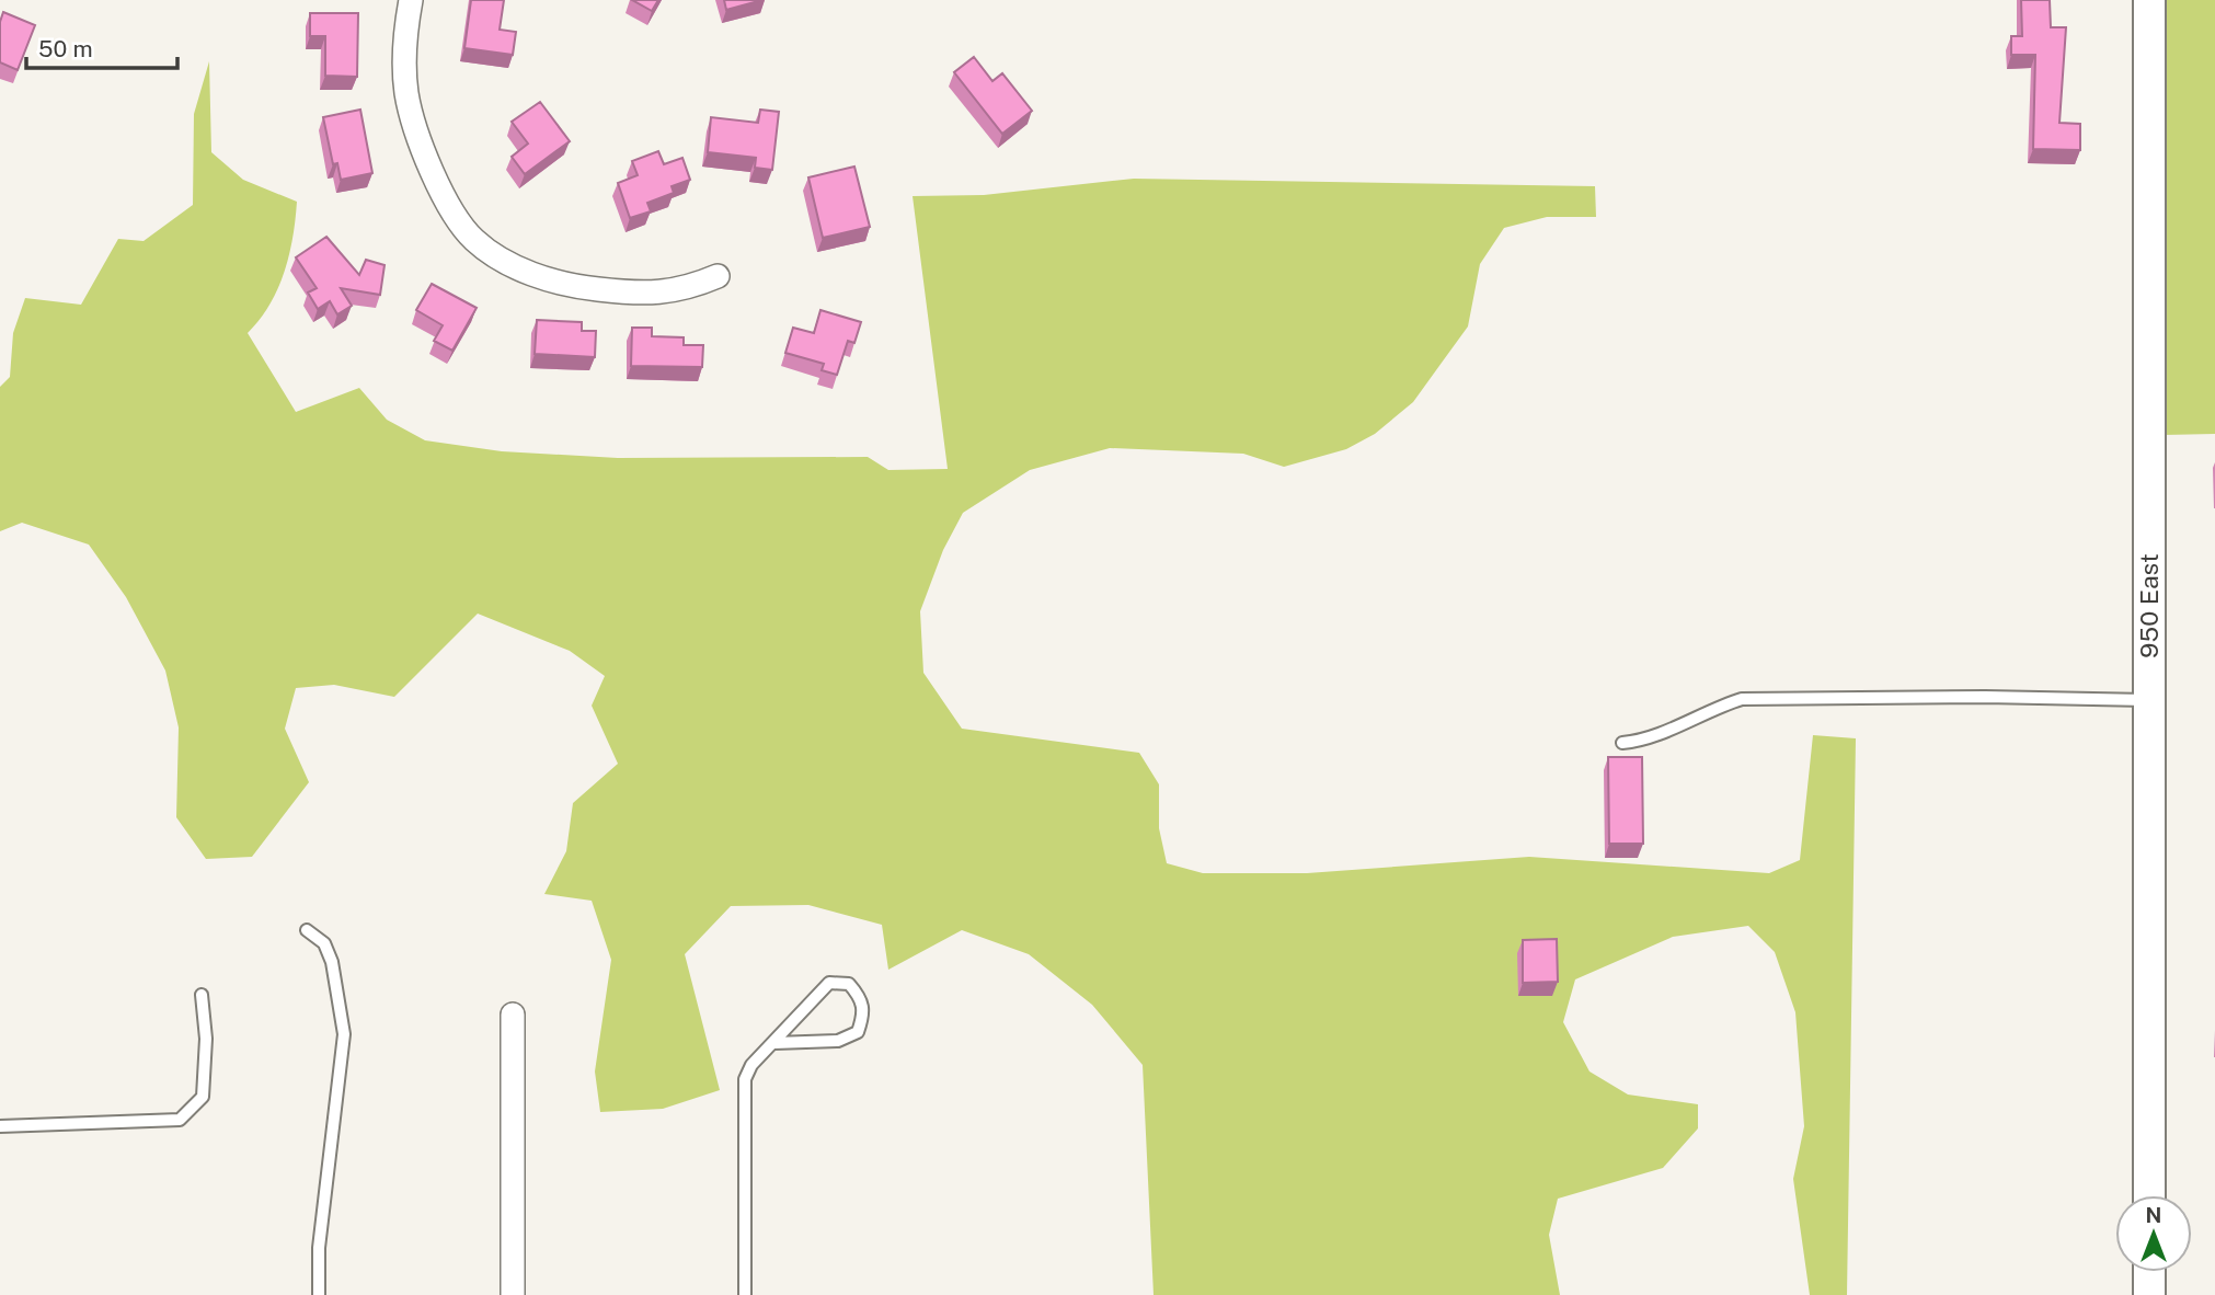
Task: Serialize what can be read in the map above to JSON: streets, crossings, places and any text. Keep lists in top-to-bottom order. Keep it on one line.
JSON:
{"streets":{"street":["950 East"]},"scale_bar":"50 m","north":"top"}
